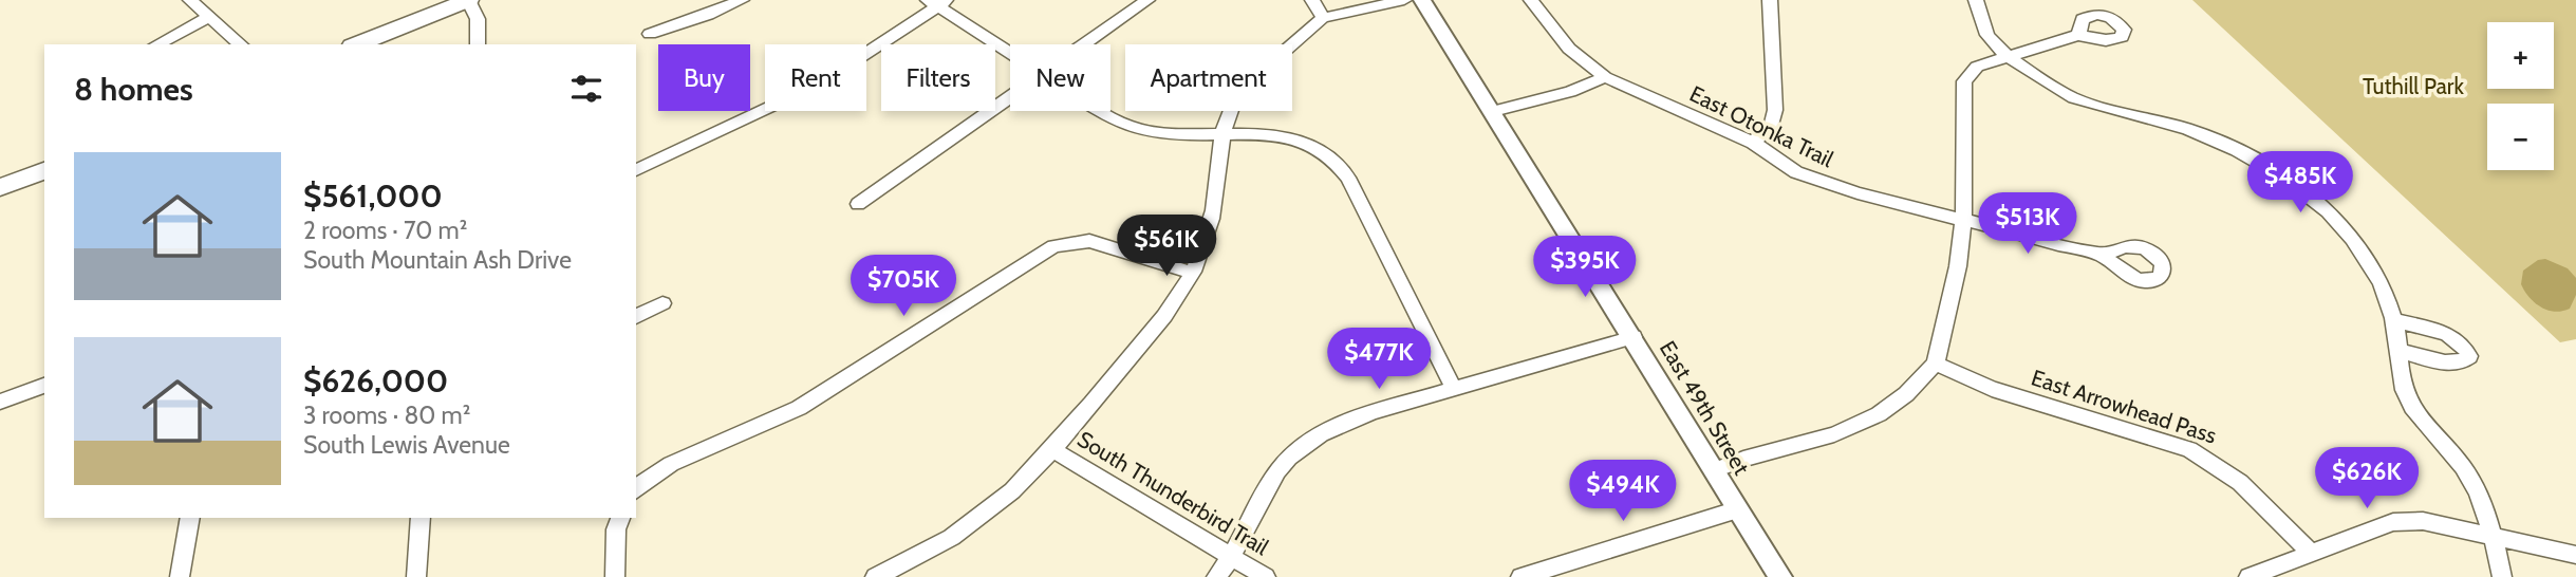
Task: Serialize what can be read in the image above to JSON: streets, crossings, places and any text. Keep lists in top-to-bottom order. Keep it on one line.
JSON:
{"streets":{"street":["East Otonka Trail","East Arrowhead Pass","East 49th Street","South Thunderbird Trail"]},"parks":["Tuthill Park"],"page":{"map_buttons":["+","−"],"chip":["Buy","Rent","Filters","New","Apartment"],"heading":"8 homes","list":[{"name":"$561,000","note":"2 rooms · 70 m² · South Mountain Ash Drive"},{"name":"$626,000","note":"3 rooms · 80 m² · South Lewis Avenue"}],"price":["$485K","$513K","$561K","$395K","$705K","$477K","$626K","$494K"]}}
